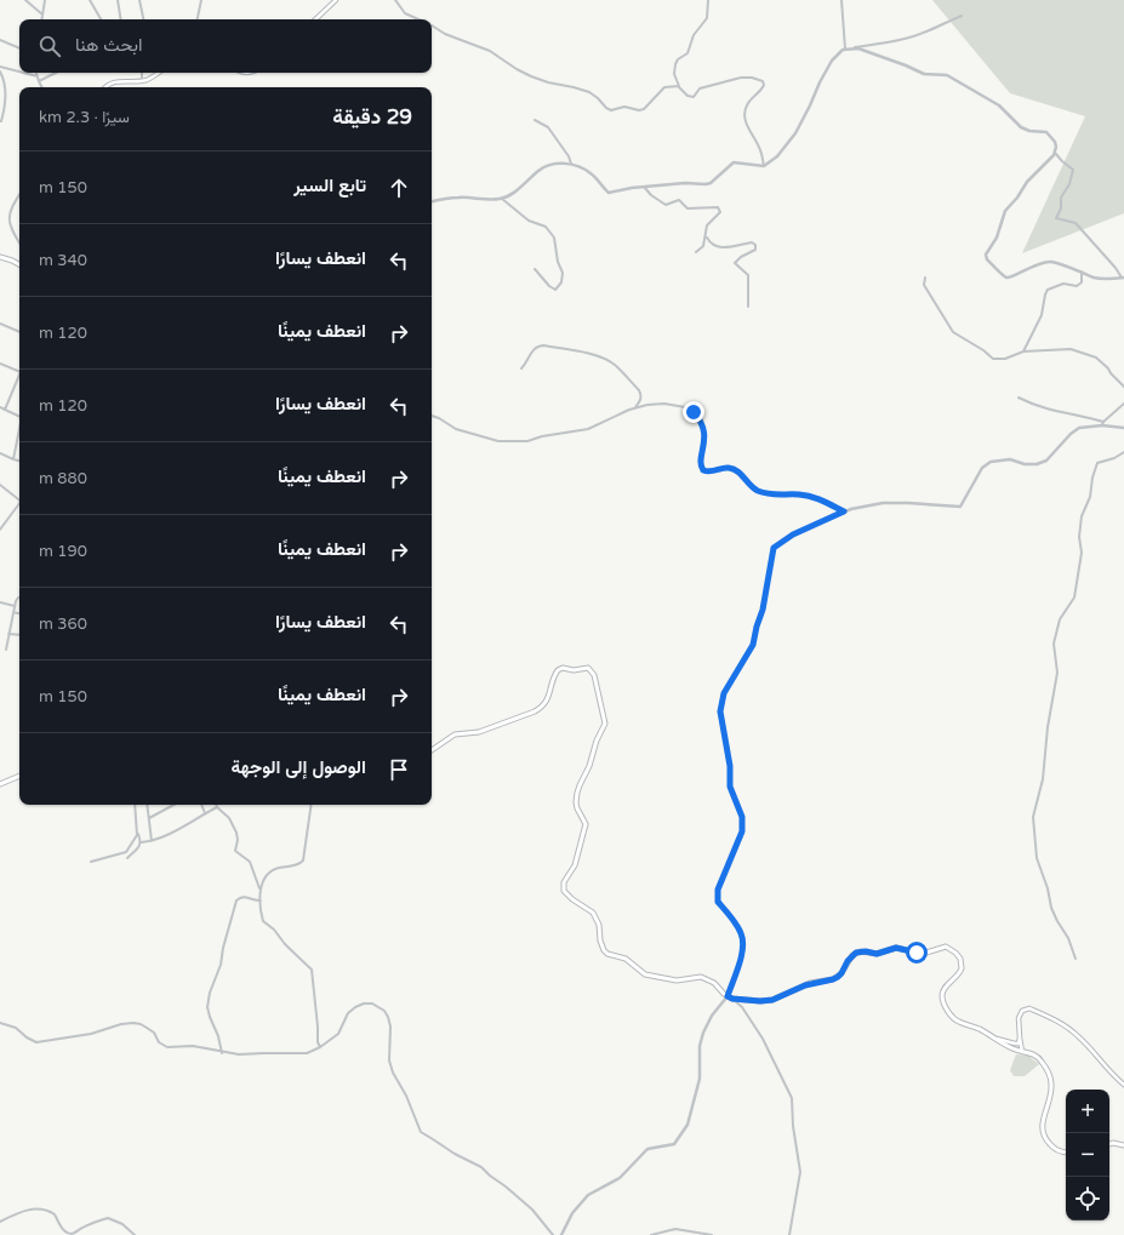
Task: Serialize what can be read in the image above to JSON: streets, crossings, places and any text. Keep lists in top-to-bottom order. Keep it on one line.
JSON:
{"page":{"search":"ابحث هنا","heading":["29 دقيقة","سيرًا · 2.3 km"],"list":[["تابع السير","150 m"],["انعطف يسارًا","340 m"],["انعطف يمينًا","120 m"],["انعطف يسارًا","120 m"],["انعطف يمينًا","880 m"],["انعطف يمينًا","190 m"],["انعطف يسارًا","360 m"],["انعطف يمينًا","150 m"],"الوصول إلى الوجهة"],"map_buttons":["+","−"]}}
